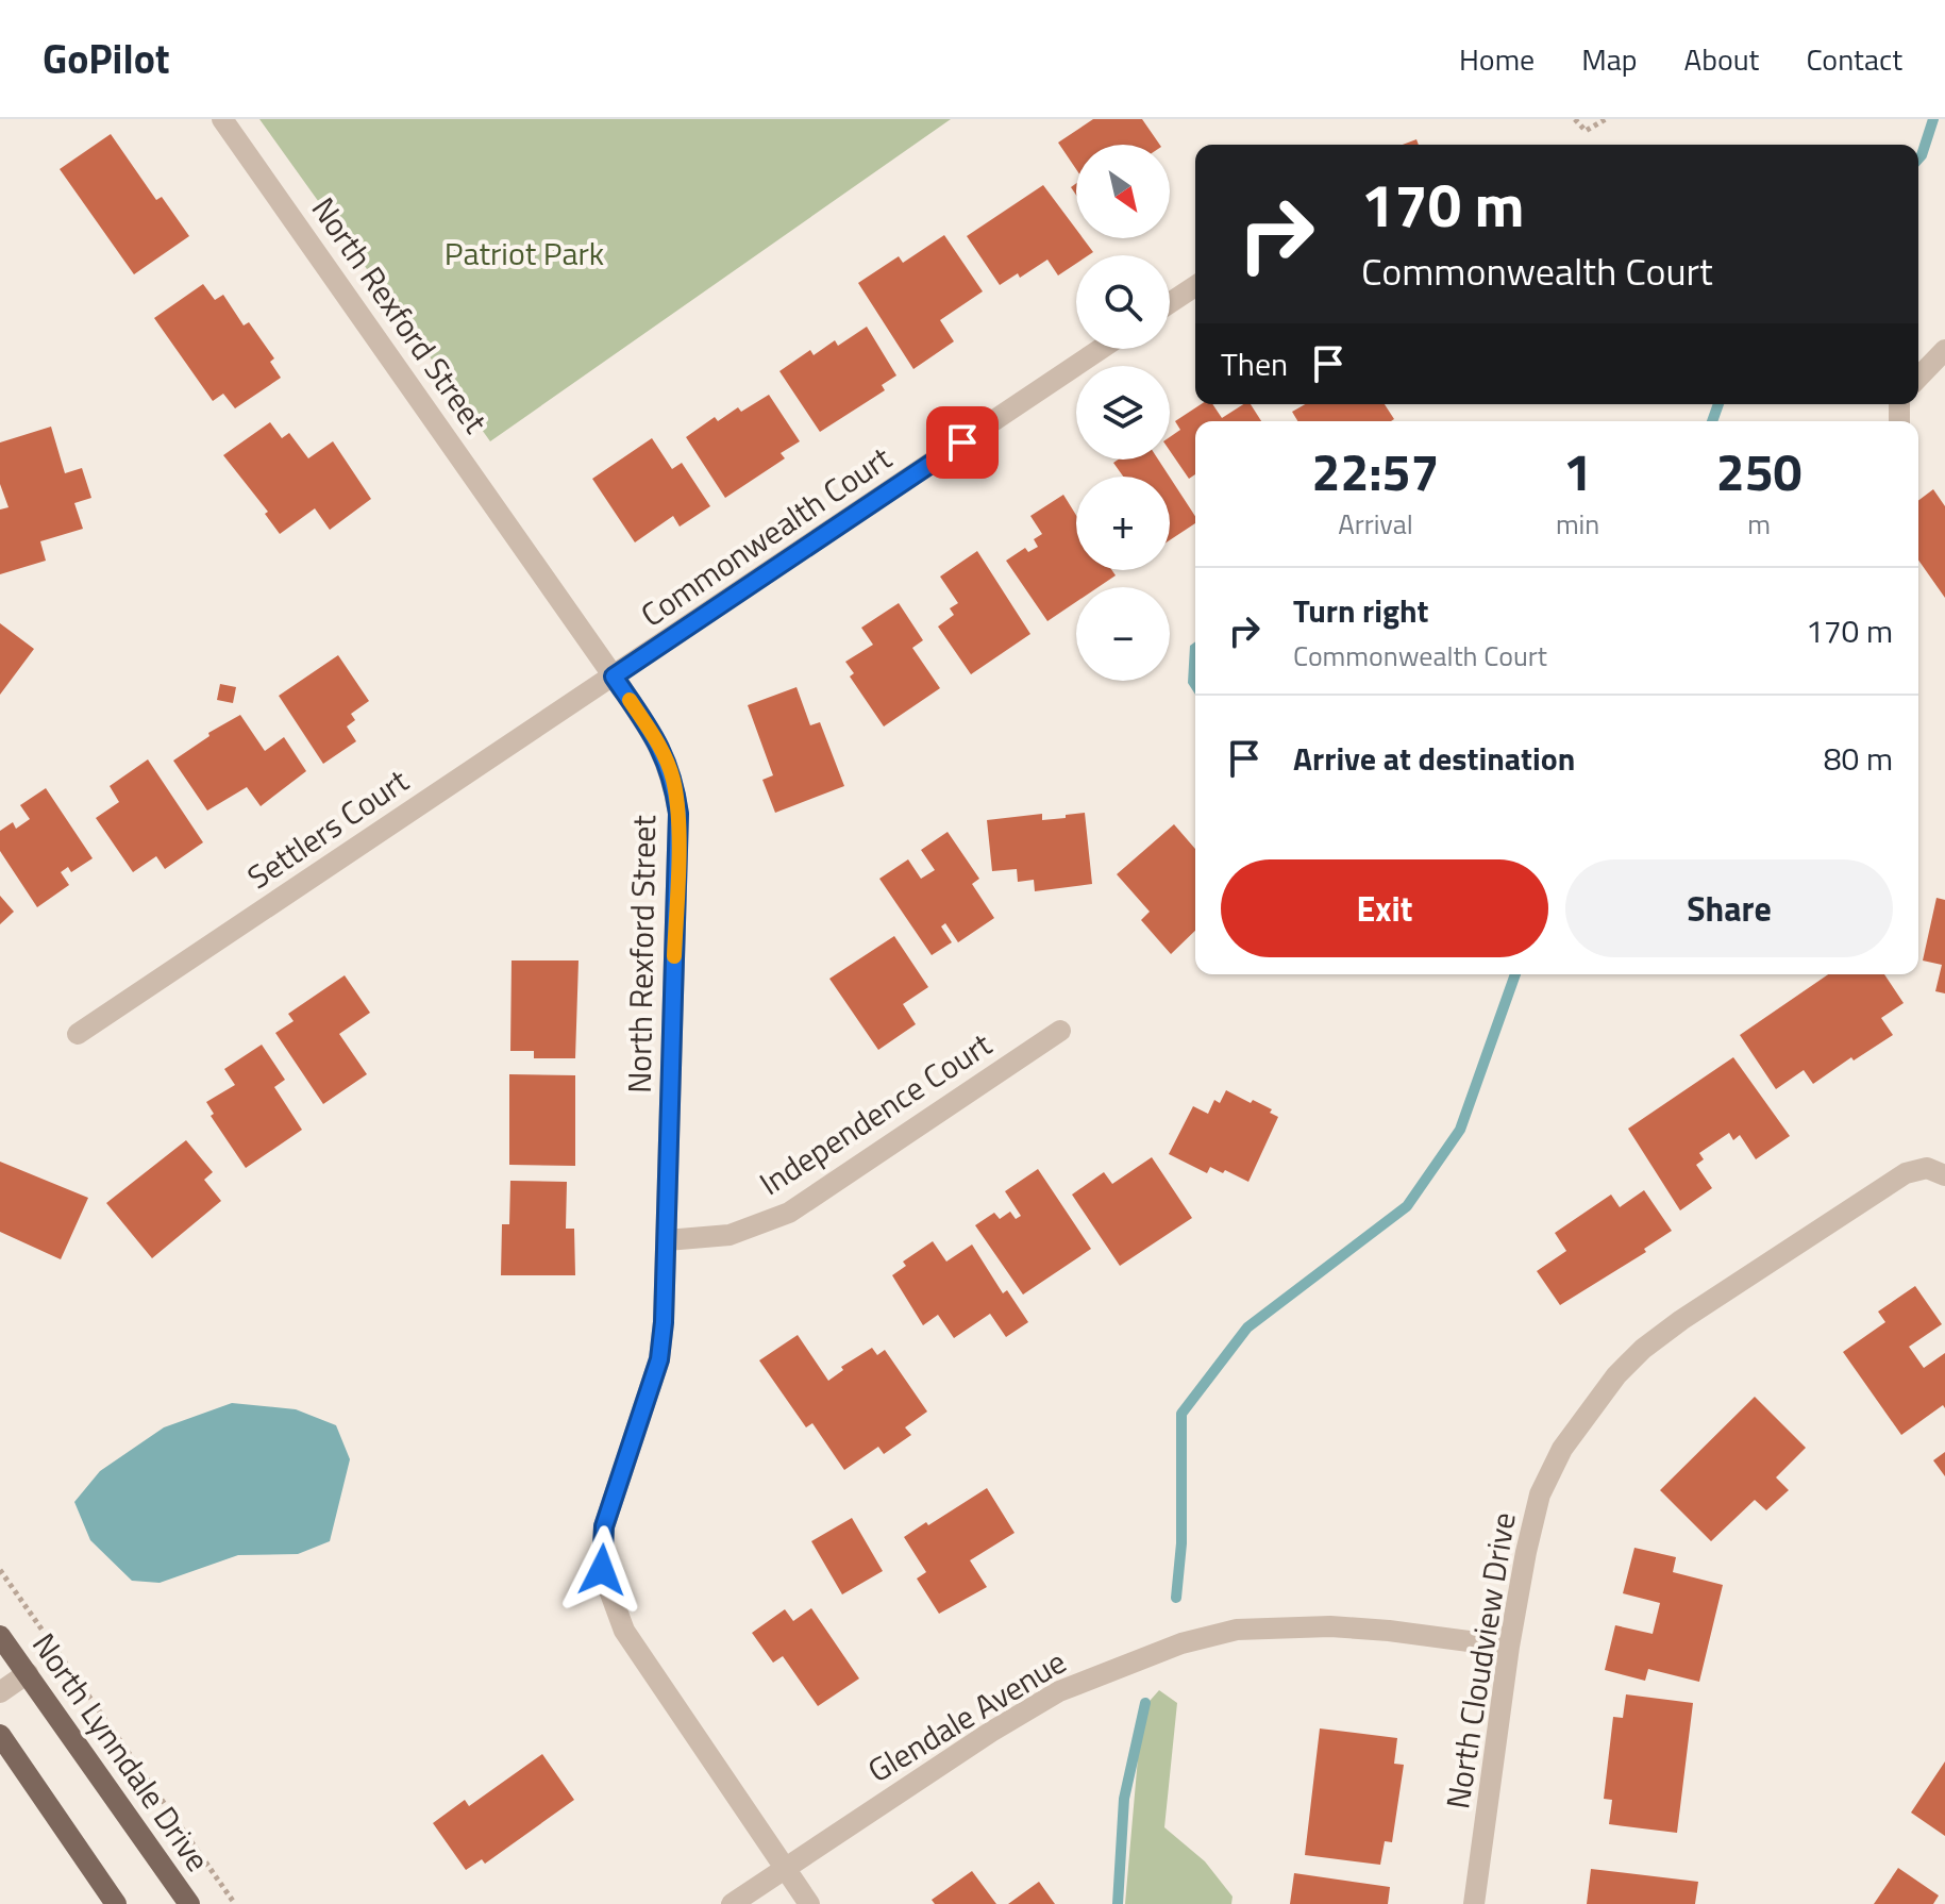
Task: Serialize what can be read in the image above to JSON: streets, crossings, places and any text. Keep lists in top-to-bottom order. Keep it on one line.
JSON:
{"streets":{"main road":["North Lynndale Drive"],"street":["North Rexford Street","Commonwealth Court","Settlers Court","Independence Court","North Cloudview Drive","Glendale Avenue"]},"crossings":[["North Rexford Street","Commonwealth Court"],["North Rexford Street","Settlers Court"],["North Rexford Street","Independence Court"],["North Rexford Street","Glendale Avenue"],["Commonwealth Court","Settlers Court"],["North Cloudview Drive","Glendale Avenue"]],"parks":["Patriot Park"],"north":"bottom right","page":{"header":"GoPilot","nav":["Home","Map","About","Contact"],"map_buttons":["+","−"],"turn":["170 m","Commonwealth Court"],"then":"Then","eta":["22:57","Arrival","1","min","250","m"],"list":[{"name":"Turn right","note":"Commonwealth Court","value":"170 m"},{"name":"Arrive at destination","value":"80 m"}],"buttons":["Exit","Share"]}}
